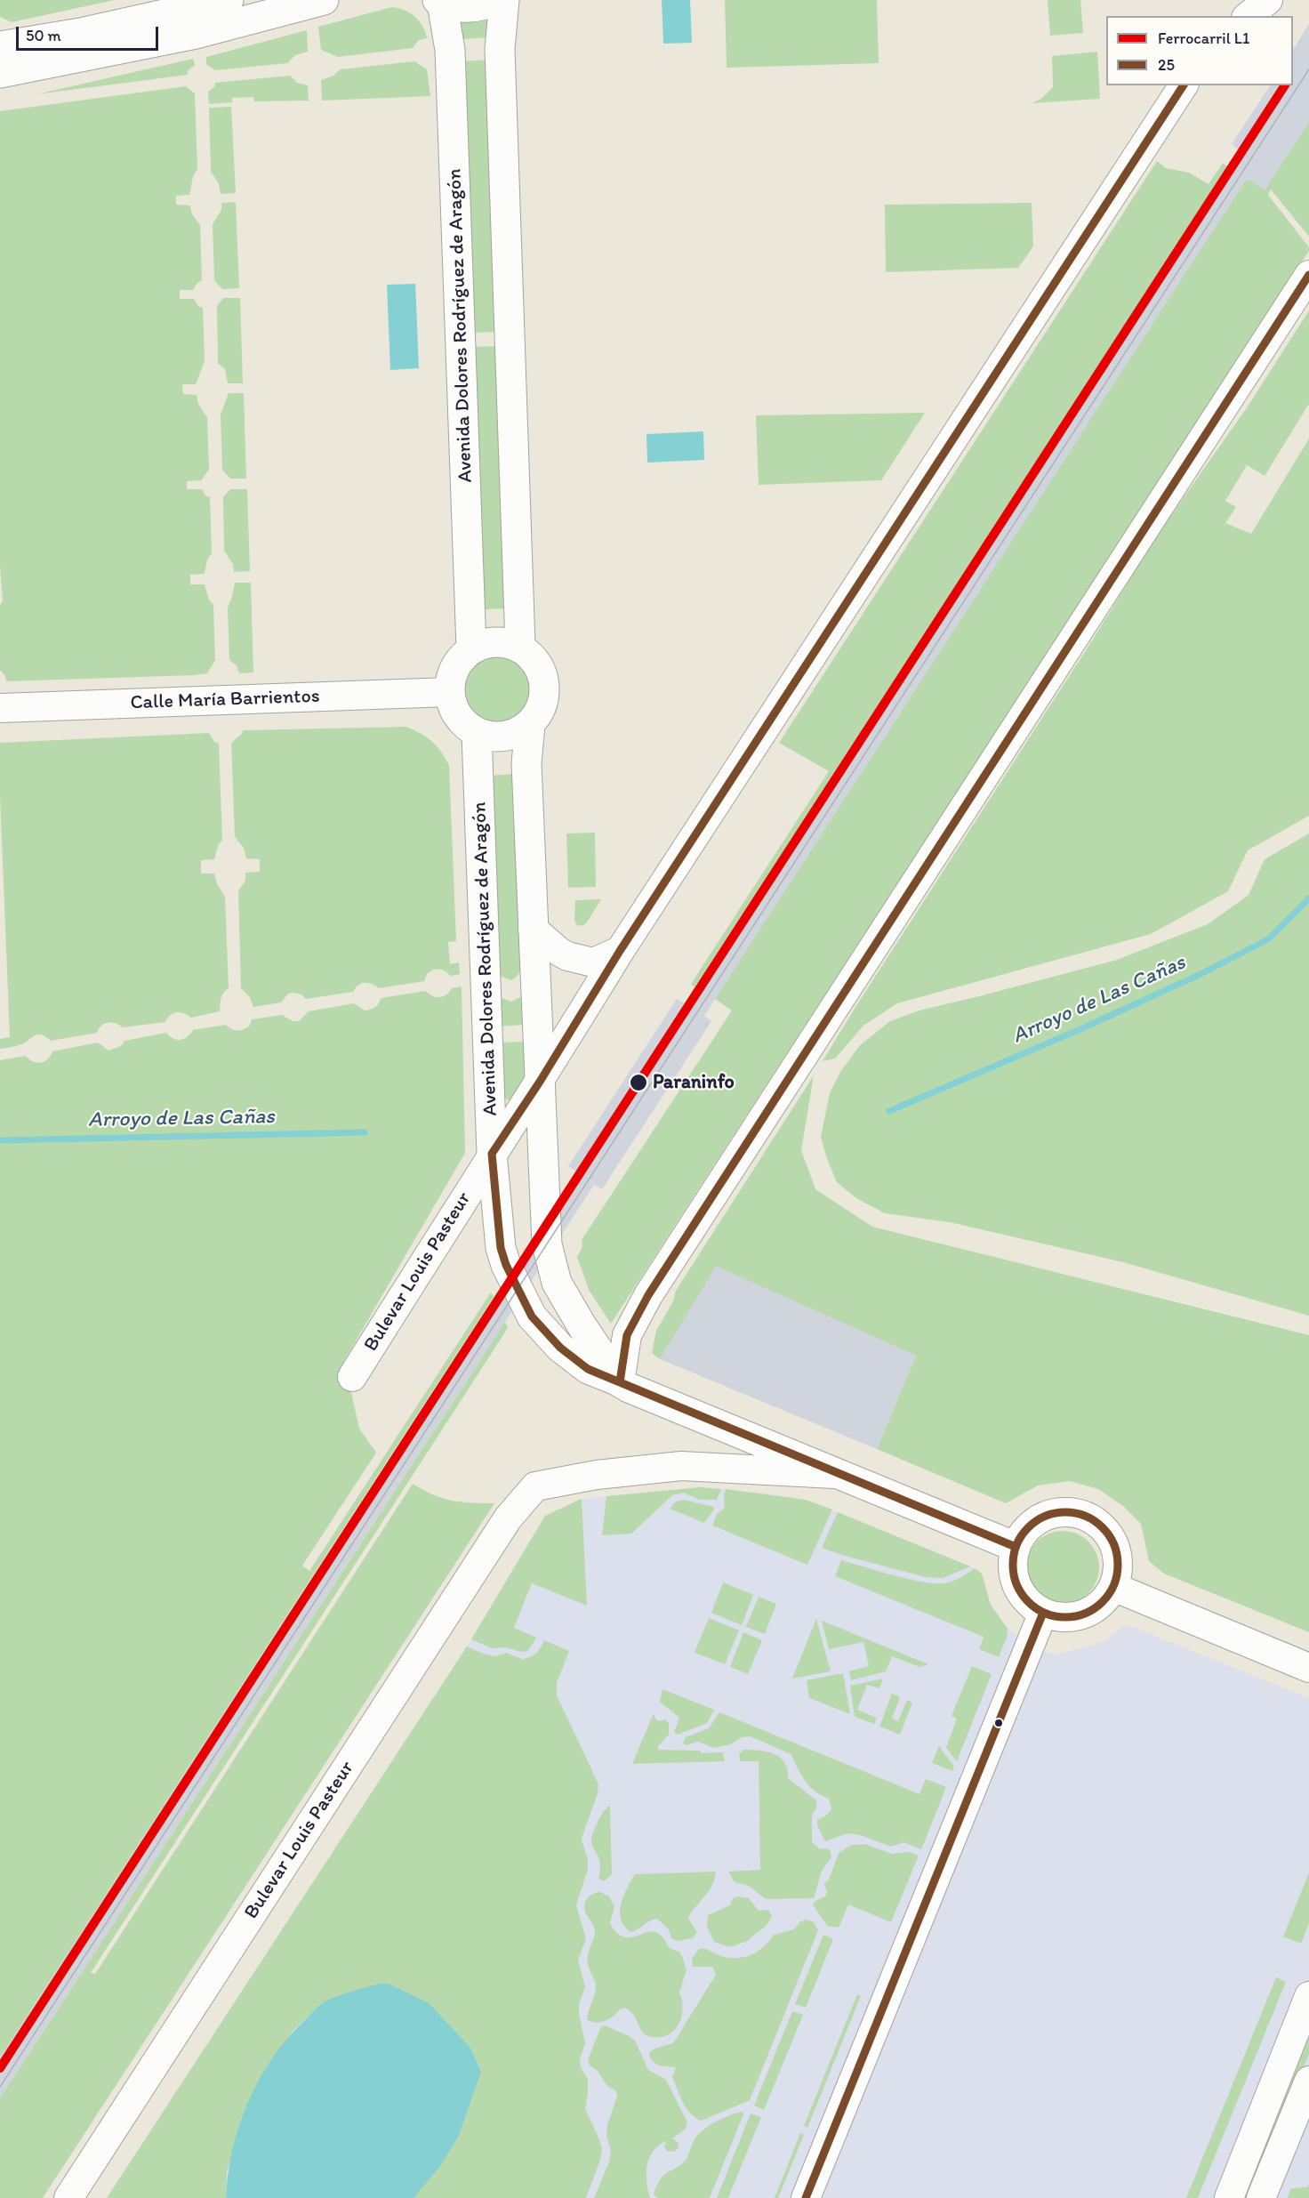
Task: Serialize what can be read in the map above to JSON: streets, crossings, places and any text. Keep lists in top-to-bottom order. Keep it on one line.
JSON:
{"streets":{"main road":["Avenida Dolores Rodríguez de Aragón"],"street":["Calle María Barrientos","Bulevar Louis Pasteur"]},"crossings":[["Avenida Dolores Rodríguez de Aragón","Calle María Barrientos"],["Avenida Dolores Rodríguez de Aragón","Bulevar Louis Pasteur"]],"water":["Arroyo de Las Cañas"],"places":["Paraninfo"],"lines":["rail line L1","transit line 25"],"legend":["Ferrocarril L1","25"],"scale_bar":"50 m"}
